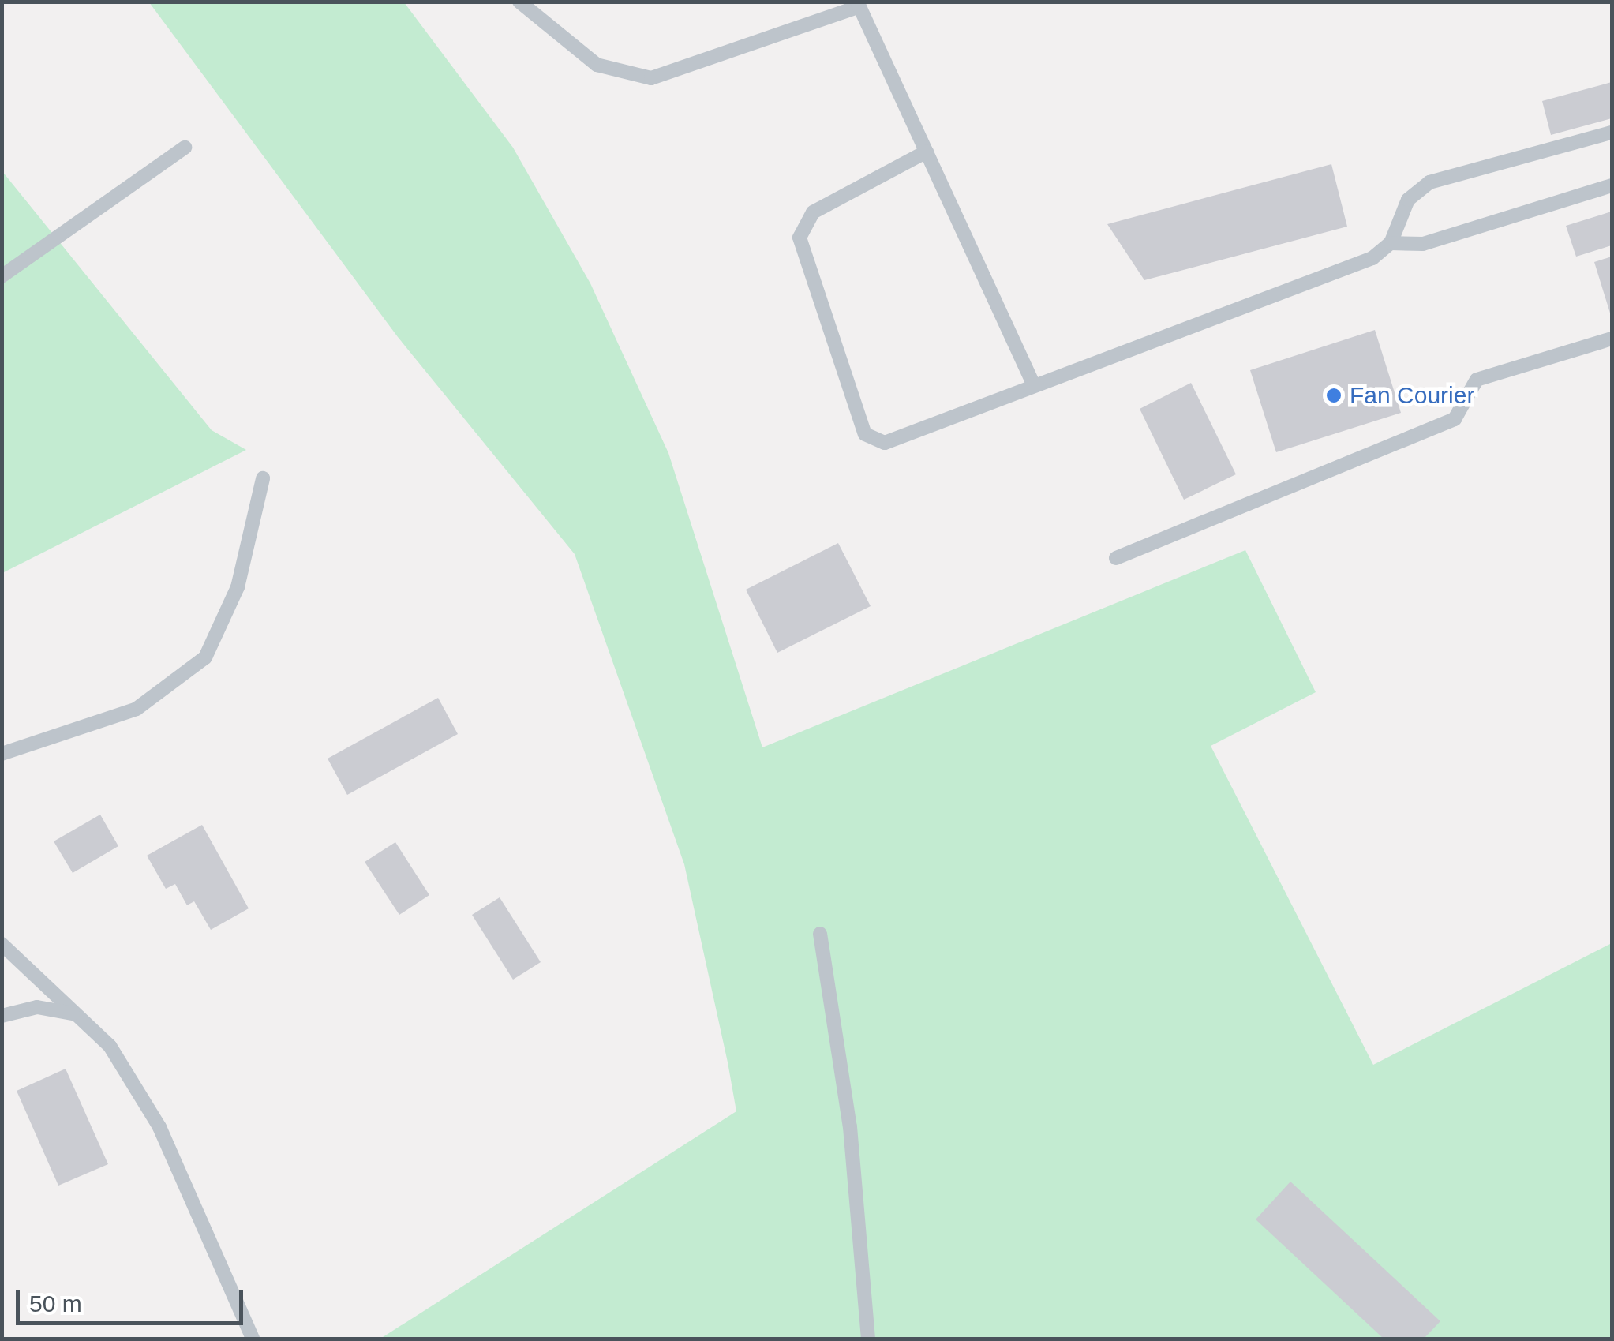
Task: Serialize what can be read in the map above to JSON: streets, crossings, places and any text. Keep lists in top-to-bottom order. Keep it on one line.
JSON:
{"places":["Fan Courier"],"scale_bar":"50 m"}
